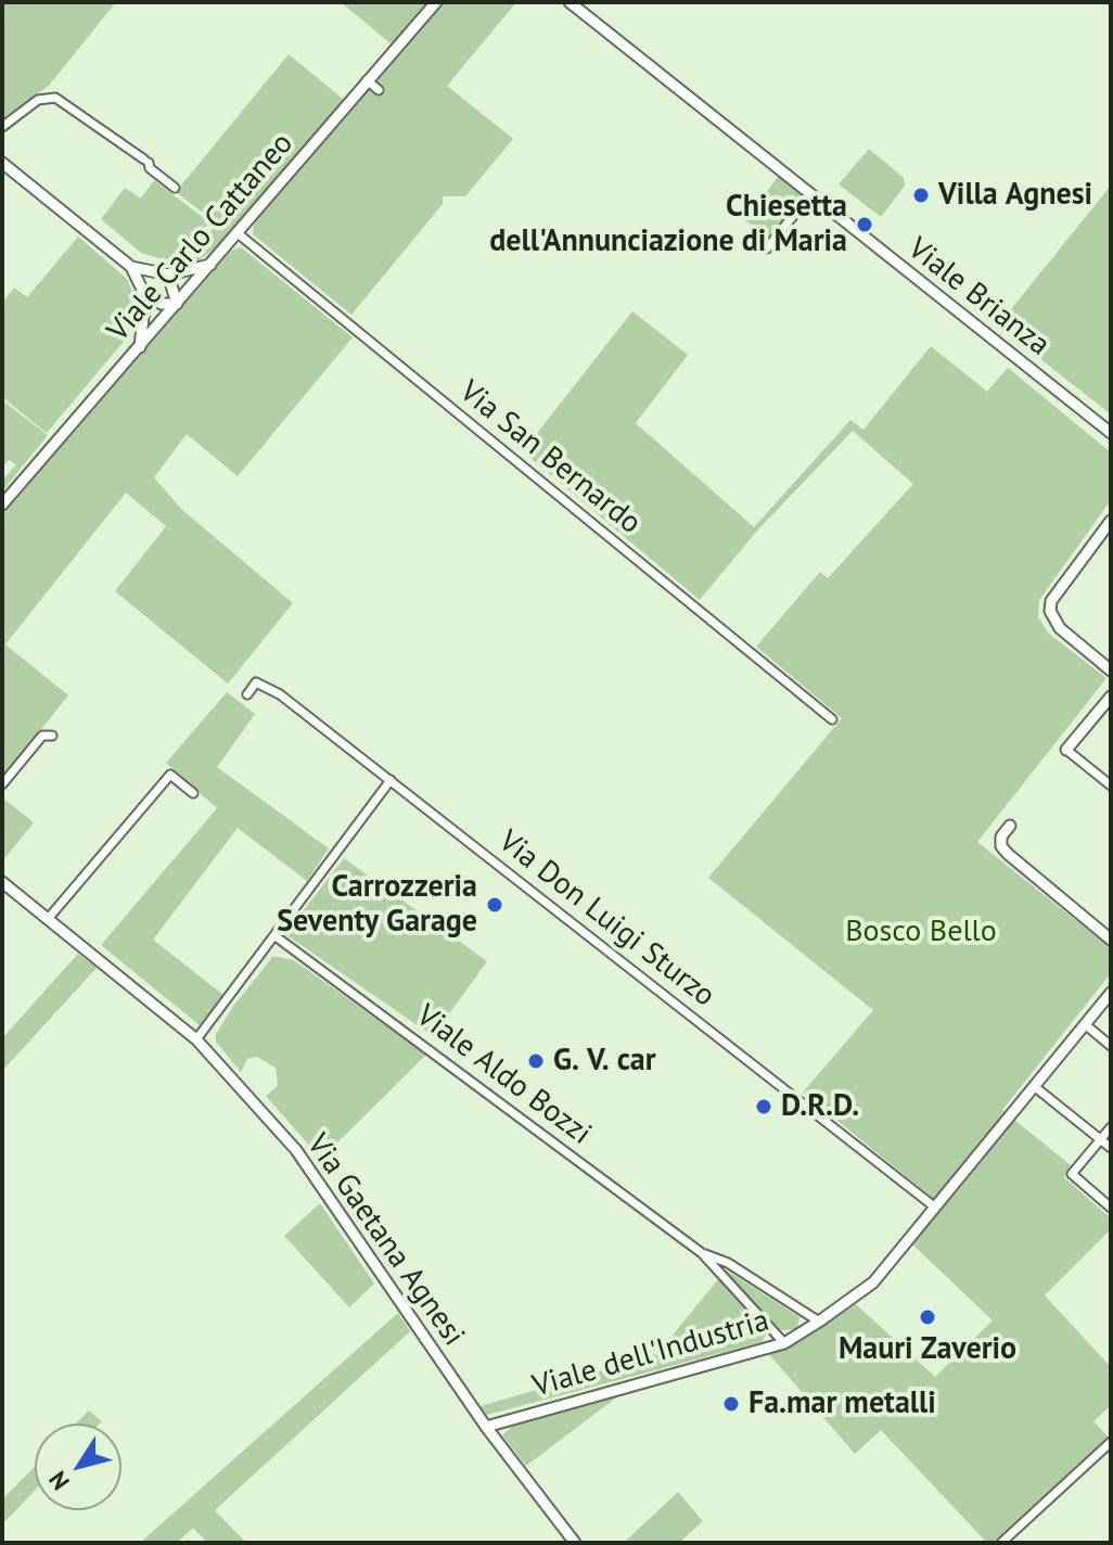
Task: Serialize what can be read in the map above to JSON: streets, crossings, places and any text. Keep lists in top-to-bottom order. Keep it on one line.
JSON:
{"streets":{"street":["Viale Carlo Cattaneo","Viale Brianza","Via San Bernardo","Via Don Luigi Sturzo","Viale Aldo Bozzi","Via Gaetana Agnesi","Viale dell'Industria"]},"crossings":[["Viale Carlo Cattaneo","Via San Bernardo"],["Via Don Luigi Sturzo","Viale dell'Industria"],["Viale Aldo Bozzi","Viale dell'Industria"],["Via Gaetana Agnesi","Viale dell'Industria"]],"parks":["Bosco Bello"],"places":["Villa Agnesi","Chiesetta dell'Annunciazione di Maria","Carrozzeria Seventy Garage","G. V. car","D.R.D.","Mauri Zaverio","Fa.mar metalli"],"north":"bottom left"}
